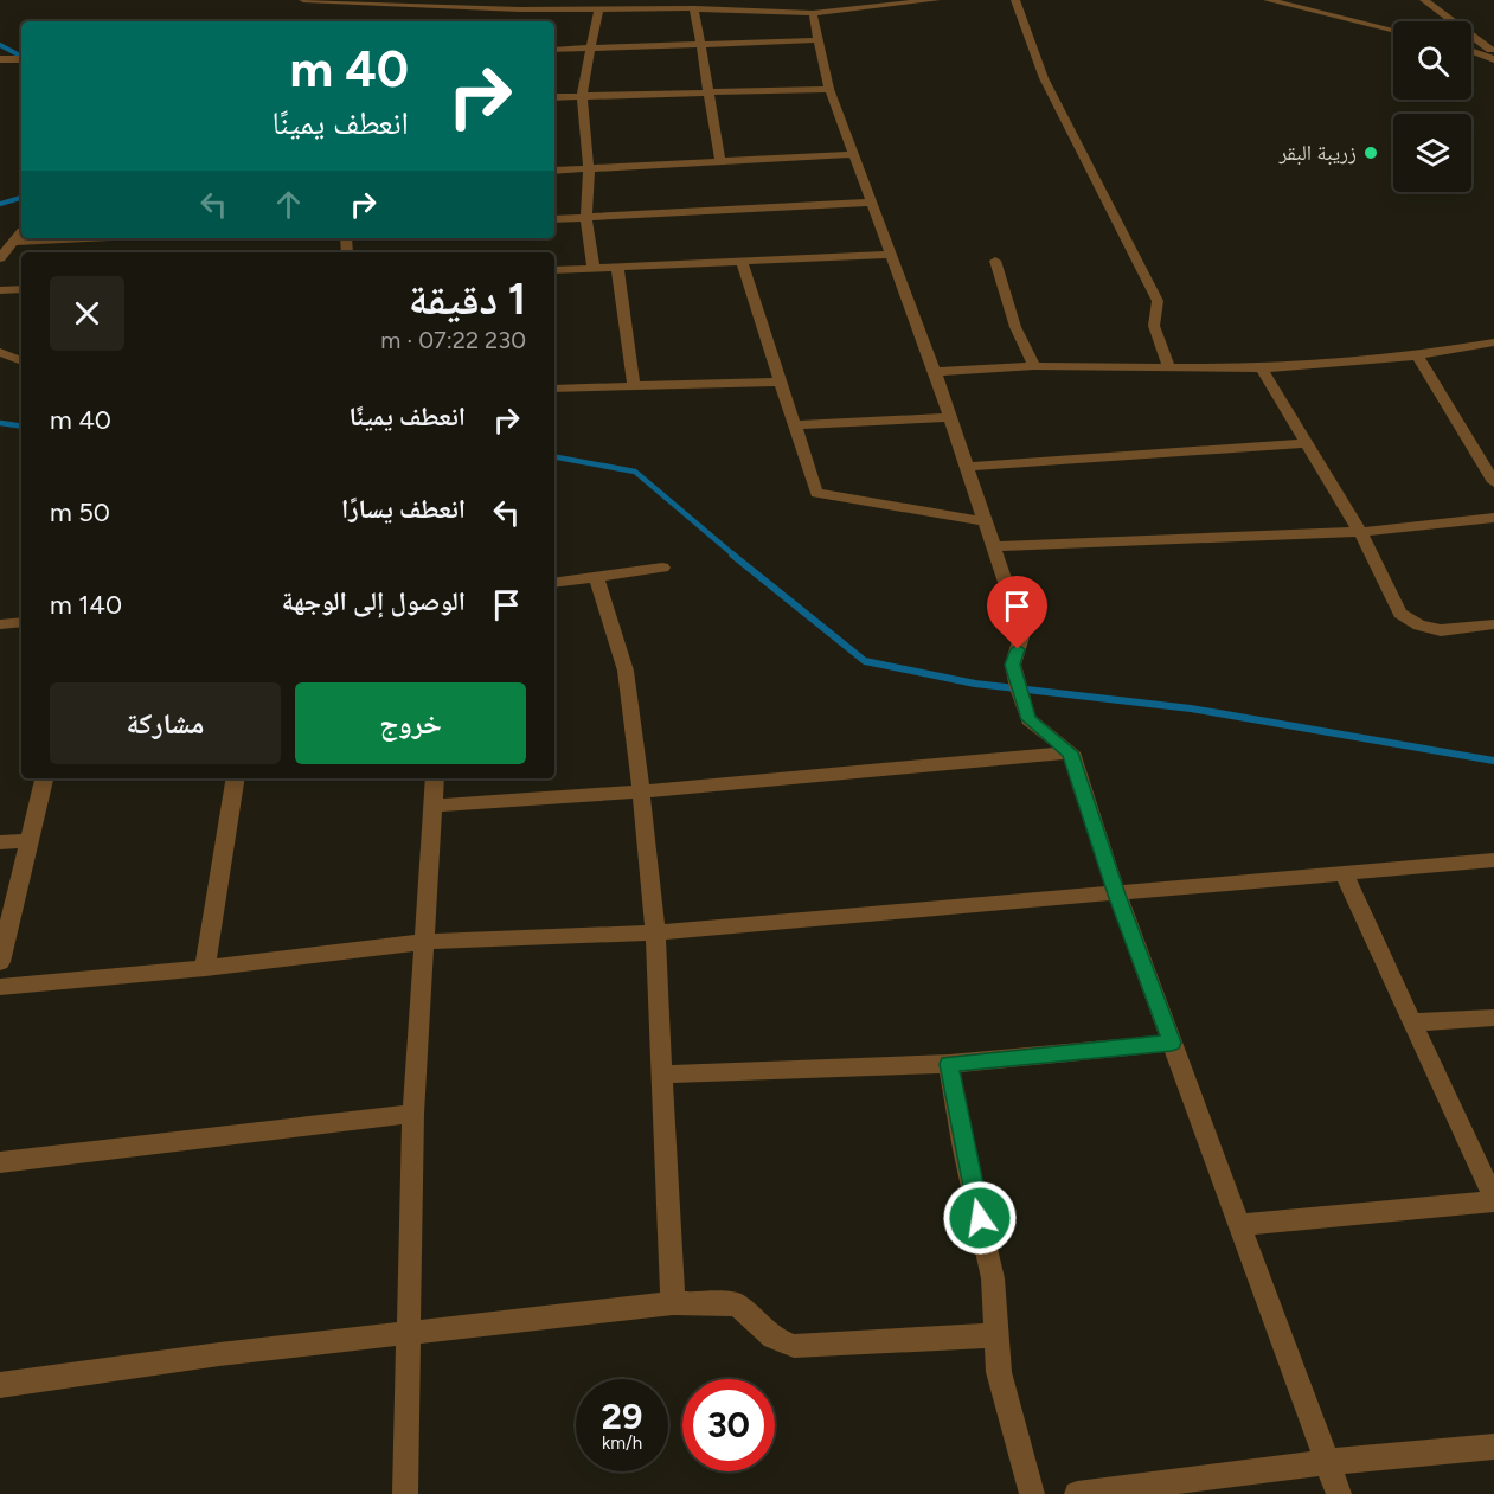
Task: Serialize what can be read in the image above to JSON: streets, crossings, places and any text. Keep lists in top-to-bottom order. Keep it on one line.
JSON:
{"places":["زريبة البقر"],"page":{"turn":["40 m","انعطف يمينًا"],"heading":["1 دقيقة","230 m · 07:22"],"list":[{"name":"انعطف يمينًا","value":"40 m"},{"name":"انعطف يسارًا","value":"50 m"},{"name":"الوصول إلى الوجهة","value":"140 m"}],"buttons":["خروج","مشاركة"],"speed":"29 km/h","limit":"30"}}
